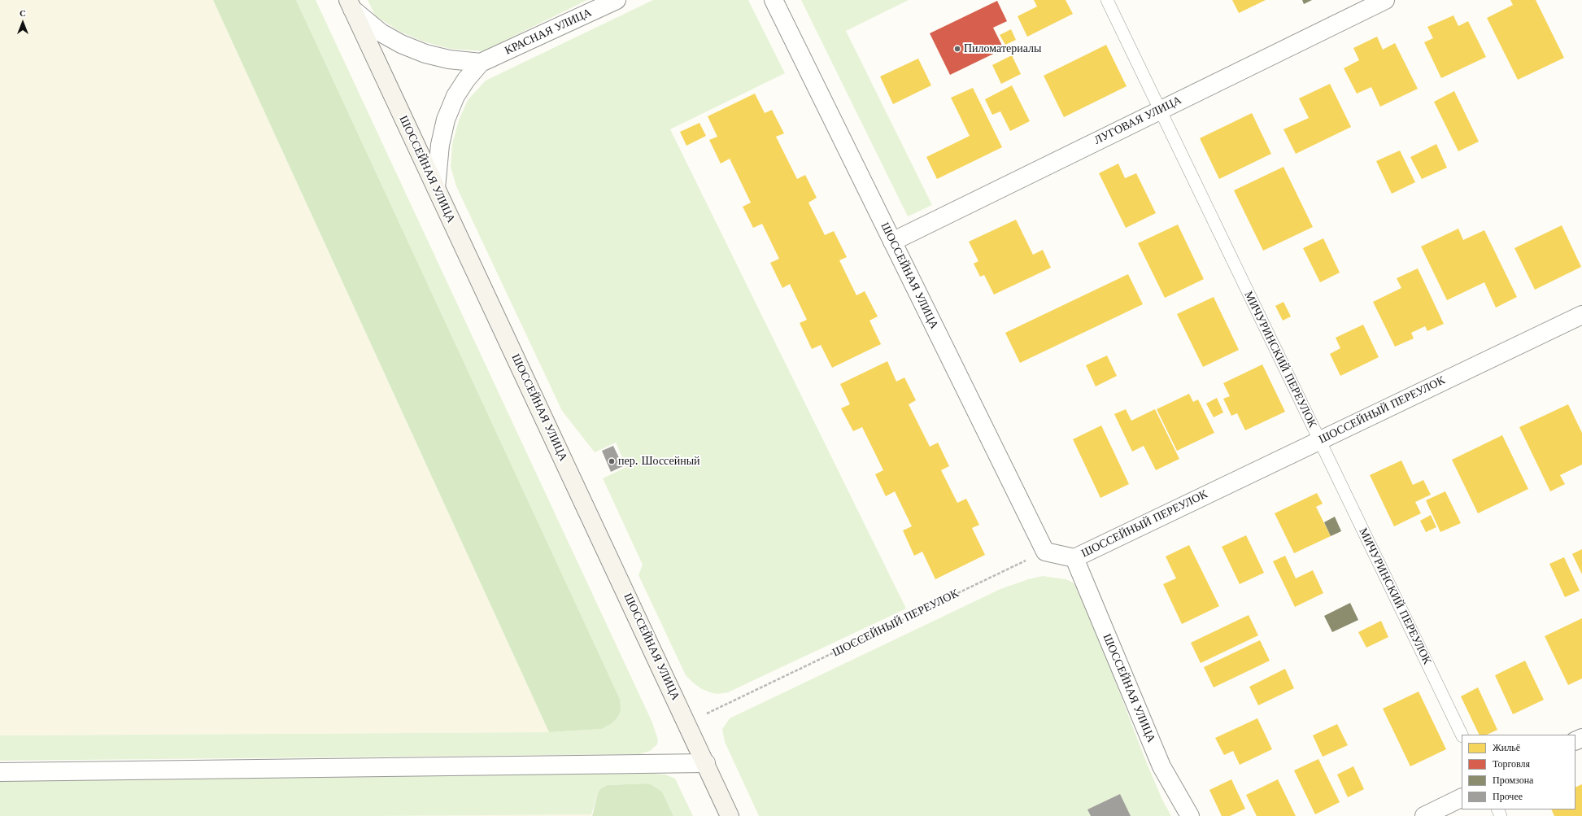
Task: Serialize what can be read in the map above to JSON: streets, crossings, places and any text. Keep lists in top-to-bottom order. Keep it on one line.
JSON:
{"streets":{"main road":["ШОССЕЙНАЯ УЛИЦА"],"street":["КРАСНАЯ УЛИЦА","ЛУГОВАЯ УЛИЦА","ШОССЕЙНЫЙ ПЕРЕУЛОК"],"lane":["МИЧУРИНСКИЙ ПЕРЕУЛОК"]},"crossings":[["ЛУГОВАЯ УЛИЦА","ШОССЕЙНАЯ УЛИЦА"],["ЛУГОВАЯ УЛИЦА","МИЧУРИНСКИЙ ПЕРЕУЛОК"],["ШОССЕЙНАЯ УЛИЦА","ШОССЕЙНЫЙ ПЕРЕУЛОК"],["МИЧУРИНСКИЙ ПЕРЕУЛОК","ШОССЕЙНЫЙ ПЕРЕУЛОК"]],"places":["Пиломатериалы","пер. Шоссейный"],"legend":["Жильё","Торговля","Промзона","Прочее"],"north":"top"}
